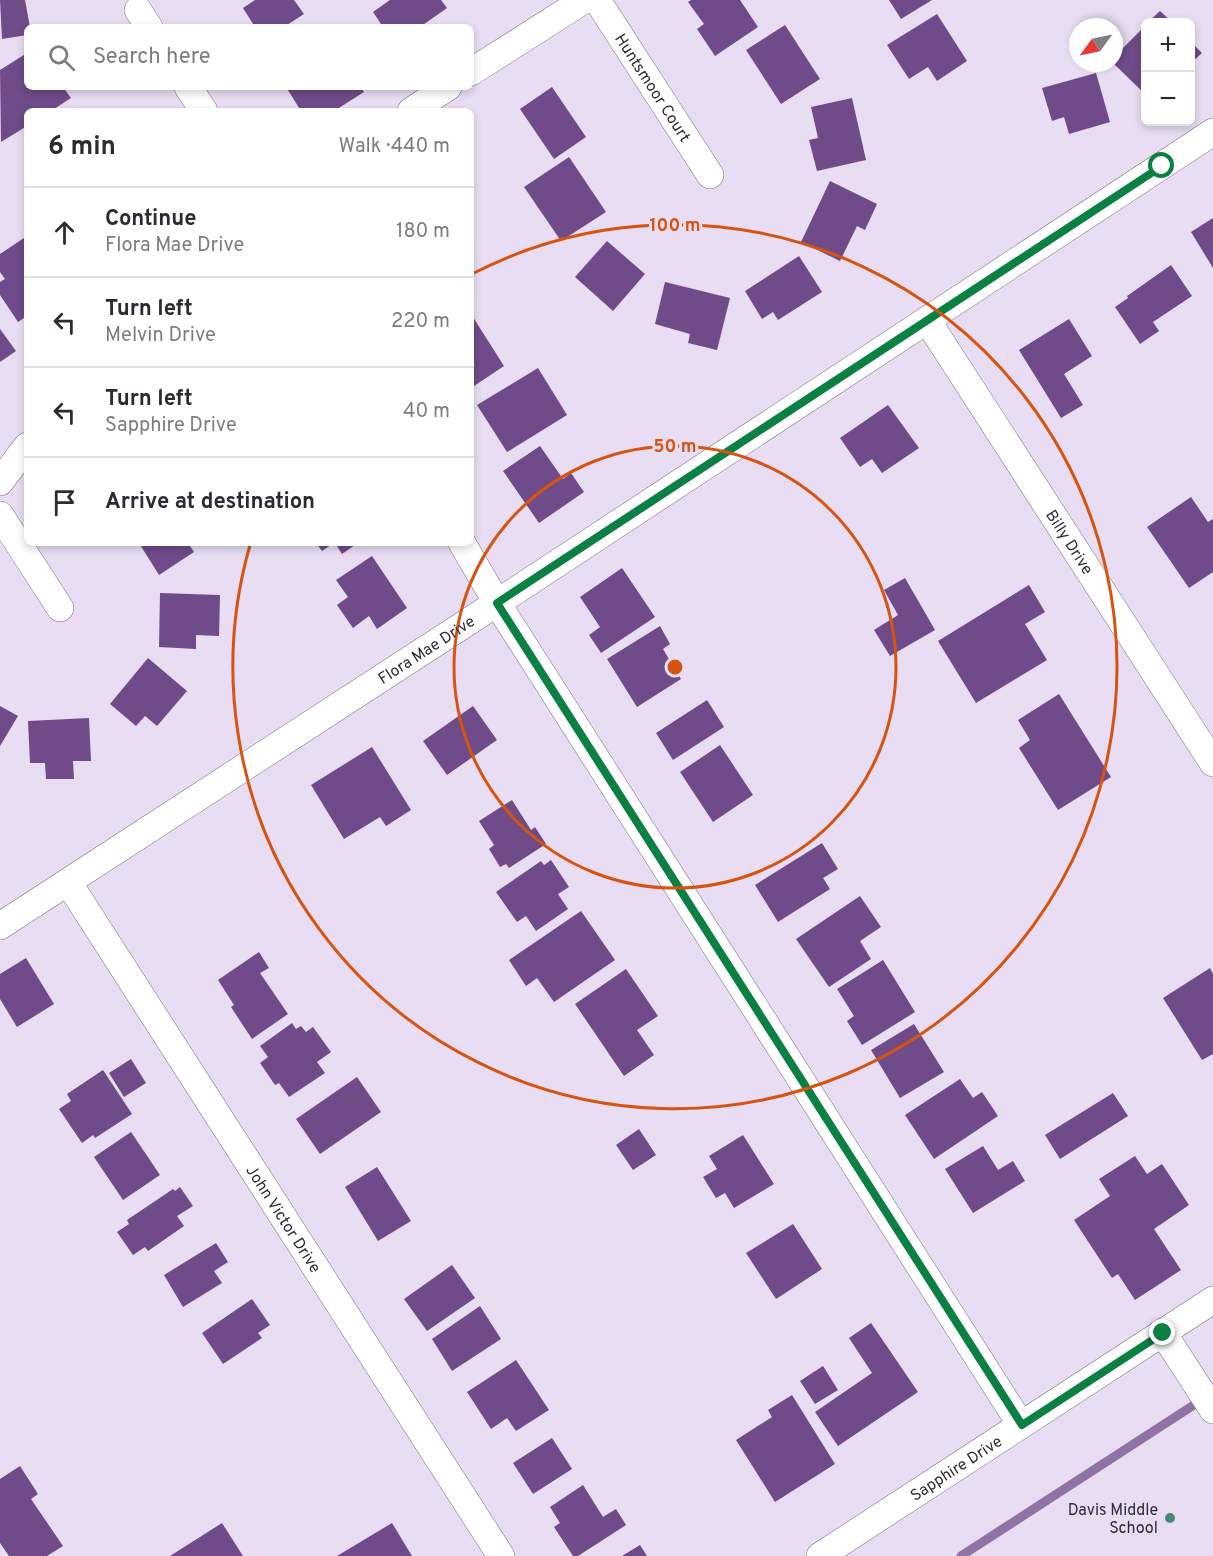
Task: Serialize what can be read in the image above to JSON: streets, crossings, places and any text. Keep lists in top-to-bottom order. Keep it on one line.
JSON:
{"streets":{"street":["Huntsmoor Court","Billy Drive","Flora Mae Drive","John Victor Drive","Sapphire Drive"]},"crossings":[["Billy Drive","Flora Mae Drive"],["Flora Mae Drive","John Victor Drive"]],"places":["Davis Middle School"],"north":"bottom left","page":{"map_buttons":["+","−"],"search":"Search here","heading":["6 min","Walk · 440 m"],"list":[["Continue","Flora Mae Drive","180 m"],["Turn left","Melvin Drive","220 m"],["Turn left","Sapphire Drive","40 m"],"Arrive at destination"]},"rings":["100 m","50 m"]}
